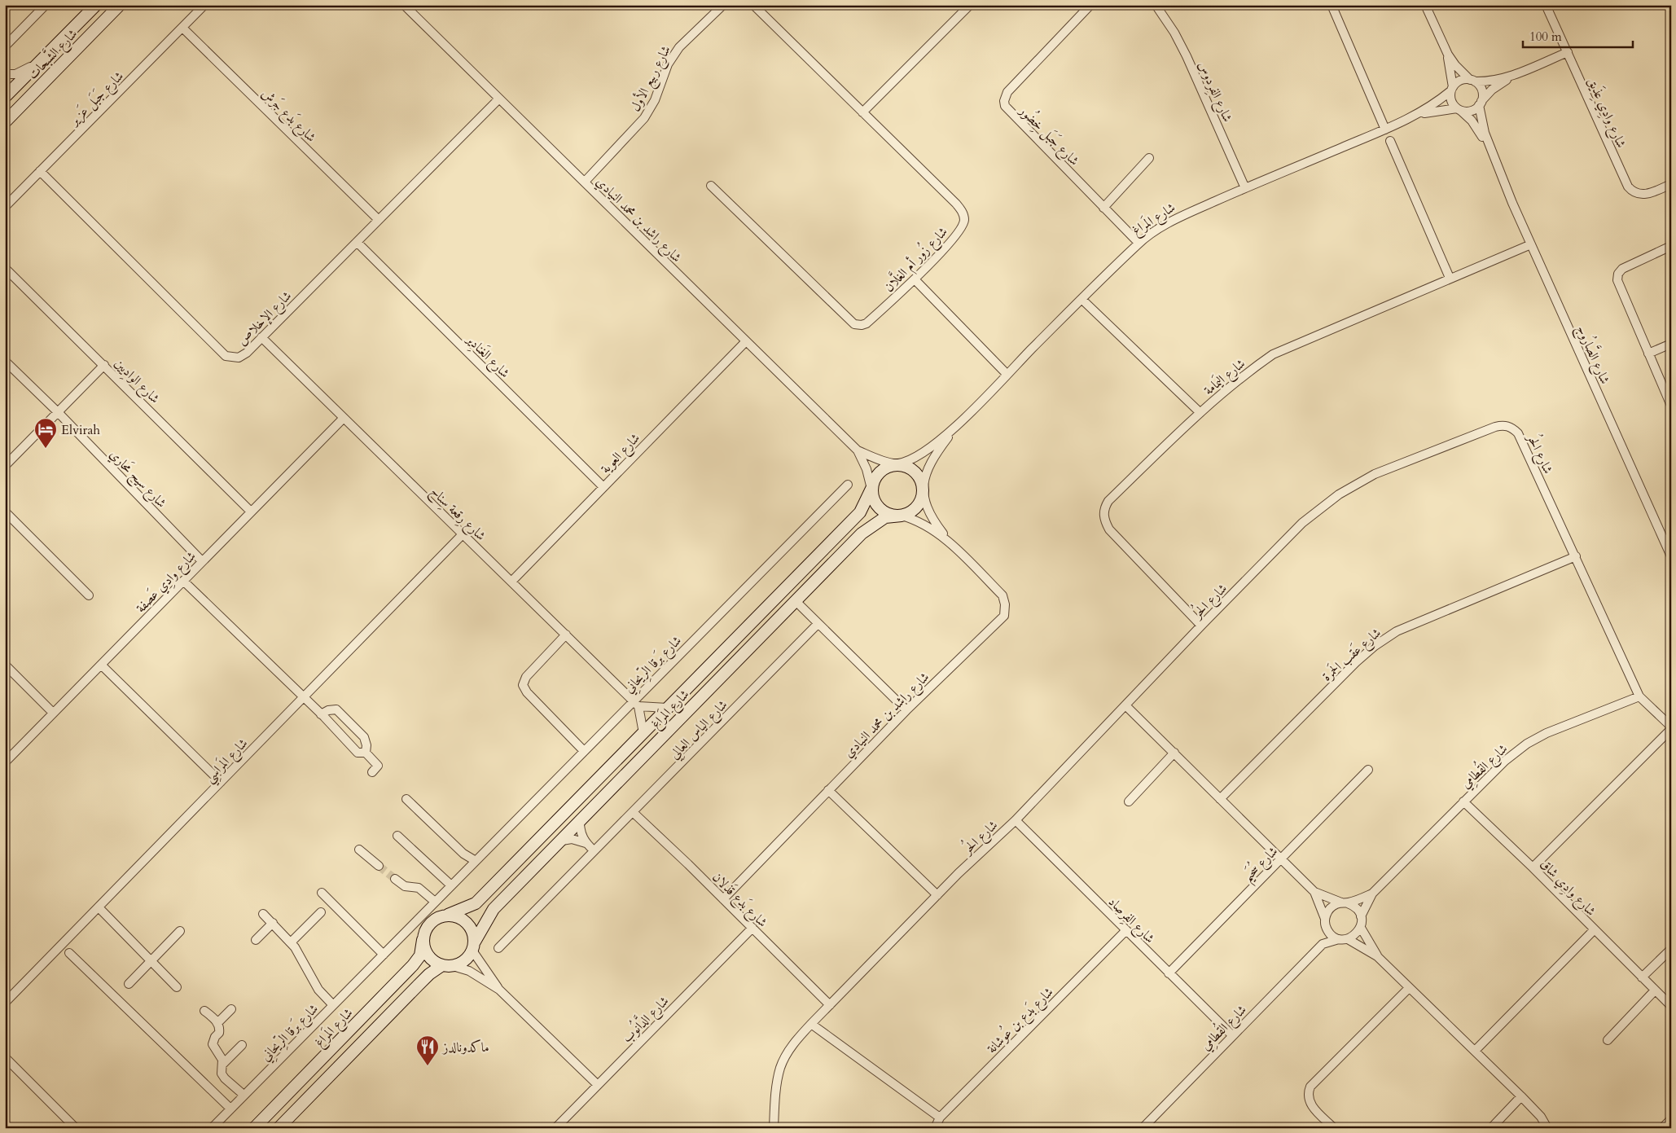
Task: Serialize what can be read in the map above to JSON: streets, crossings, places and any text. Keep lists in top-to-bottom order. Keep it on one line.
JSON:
{"streets":{"street":["شارع الشَّبحات","شارع ربيع الأول","شارع الفِردوس","شارع جَبَل عَزير","شارع وادِي عِذَيق","شارع بَدع جَرش","شارع جَبَل خِضُور","شارع المَراغ","شارع راشد بن محمد النيادي","شارع زُور أم الغلَّان","شارع الإخلاص","شارع الصَّارُوج","شارع الغَنادِير","شارع اليَمامة","شارع الوادِيين","شارع العوية","شارع الحُر","شارع سيح مَحاري","شارع رِقعة سِناح","شارع وادِي عَصفة","شارع عَقب الحَمرة","شارع بَرقا الرِّيحانِي","شارع الياس العالِي","شارع المَراسِي","شارع القُطامِي","شارع سُحَيم","شارع وادِي شاق","شارع بَدع قَذلان","شارع الفِرصاد","شارع الدَّانُوب","شارع بَدع بن عُوشانة"]},"crossings":[["شارع ربيع الأول","شارع راشد بن محمد النيادي"],["شارع الفِردوس","شارع المَراغ"],["شارع جَبَل عَزير","شارع بَدع جَرش"],["شارع جَبَل عَزير","شارع الإخلاص"],["شارع بَدع جَرش","شارع الإخلاص"],["شارع جَبَل خِضُور","شارع المَراغ"],["شارع المَراغ","شارع راشد بن محمد النيادي"],["شارع المَراغ","شارع الصَّارُوج"],["شارع راشد بن محمد النيادي","شارع الإخلاص"],["شارع راشد بن محمد النيادي","شارع العوية"],["شارع راشد بن محمد النيادي","شارع بَدع قَذلان"],["شارع الإخلاص","شارع الغَنادِير"],["شارع الإخلاص","شارع رِقعة سِناح"],["شارع الصَّارُوج","شارع اليَمامة"],["شارع الغَنادِير","شارع العوية"],["شارع اليَمامة","شارع الحُر"],["شارع الوادِيين","شارع وادِي عَصفة"],["شارع العوية","شارع رِقعة سِناح"],["شارع الحُر","شارع عَقب الحَمرة"],["شارع الحُر","شارع القُطامِي"],["شارع الحُر","شارع بَدع قَذلان"],["شارع الحُر","شارع الفِرصاد"],["شارع سيح مَحاري","شارع وادِي عَصفة"],["شارع رِقعة سِناح","شارع وادِي عَصفة"],["شارع رِقعة سِناح","شارع بَرقا الرِّيحانِي"],["شارع رِقعة سِناح","شارع المَراسِي"],["شارع الياس العالِي","شارع بَدع قَذلان"],["شارع القُطامِي","شارع وادِي شاق"],["شارع القُطامِي","شارع الفِرصاد"],["شارع سُحَيم","شارع الفِرصاد"],["شارع بَدع قَذلان","شارع الدَّانُوب"],["شارع الفِرصاد","شارع بَدع بن عُوشانة"]],"places":{"hotel":["Elvirah"],"restaurant":["ماكدونالدز"]},"scale_bar":"100 m"}
